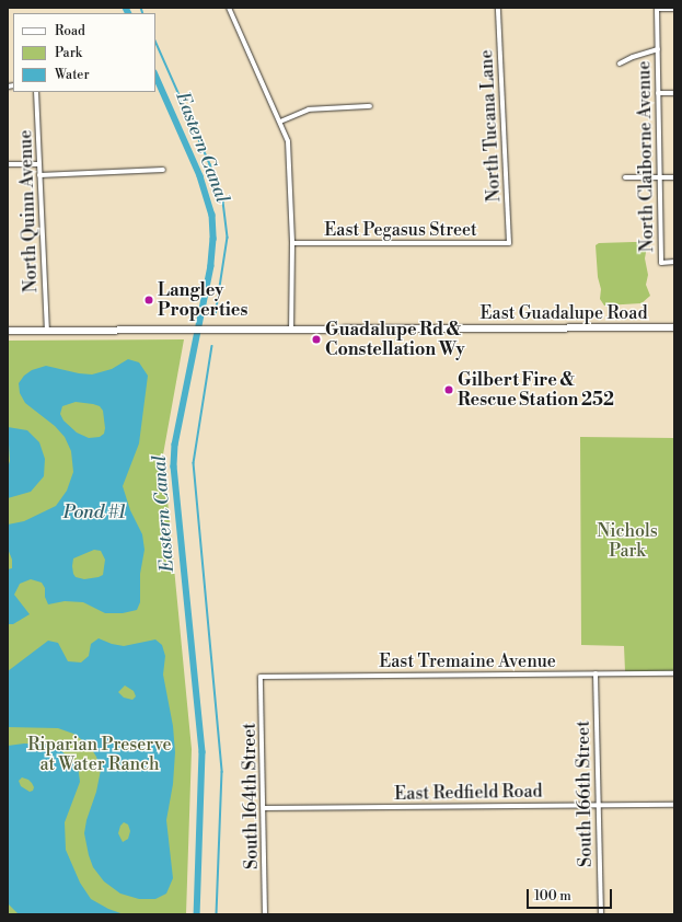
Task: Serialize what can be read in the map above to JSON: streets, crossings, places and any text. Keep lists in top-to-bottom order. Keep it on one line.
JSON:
{"streets":{"main road":["East Guadalupe Road"],"street":["North Tucana Lane","North Claiborne Avenue","North Quinn Avenue","East Pegasus Street","East Tremaine Avenue","East Redfield Road","South 166th Street","South 164th Street"]},"crossings":[["North Tucana Lane","East Pegasus Street"],["North Quinn Avenue","East Guadalupe Road"],["East Tremaine Avenue","South 166th Street"],["East Tremaine Avenue","South 164th Street"],["East Redfield Road","South 166th Street"],["East Redfield Road","South 164th Street"]],"water":["Eastern Canal","Pond #1"],"parks":["Nichols Park","Riparian Preserve at Water Ranch"],"places":["Langley Properties","Guadalupe Rd & Constellation Wy","Gilbert Fire & Rescue Station 252"],"legend":["Road","Park","Water"],"scale_bar":"100 m"}
